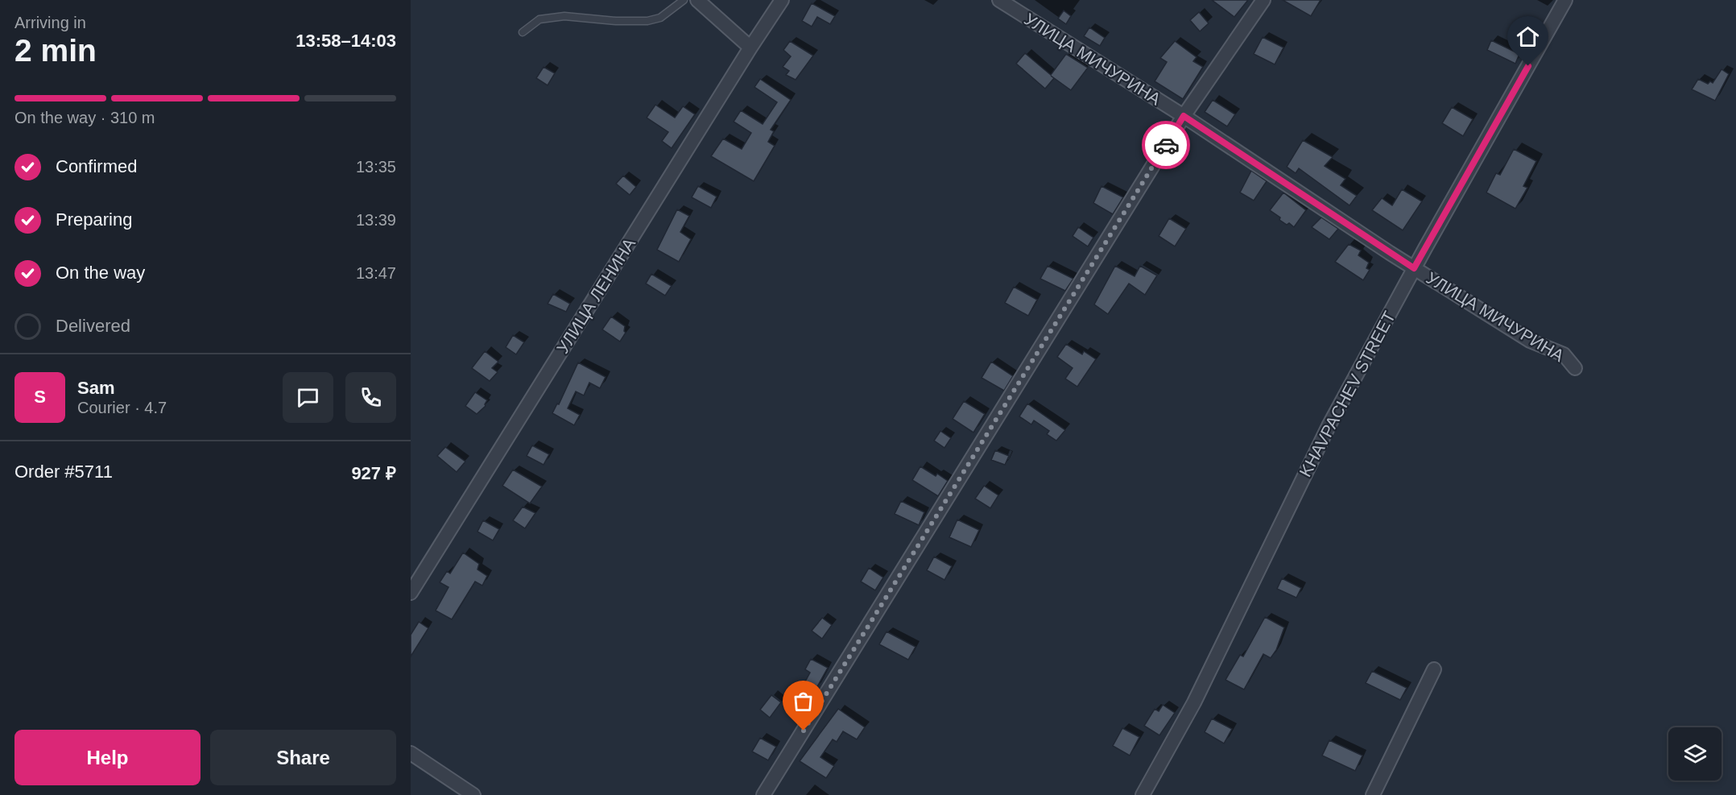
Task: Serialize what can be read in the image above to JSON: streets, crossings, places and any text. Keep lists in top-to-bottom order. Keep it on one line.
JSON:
{"streets":{"street":["УЛИЦА МИЧУРИНА","УЛИЦА ЛЕНИНА","KHAVPACHEV STREET"]},"crossings":[["УЛИЦА МИЧУРИНА","KHAVPACHEV STREET"]],"page":{"heading":["2 min","Arriving in","13:58–14:03"],"panel":["Sam","Courier · 4.7","Order #5711","927 ₽"],"bar":"On the way · 310 m","list":[["Confirmed","13:35"],["Preparing","13:39"],["On the way","13:47"],"Delivered"],"round":"S","buttons":["Help","Share"]}}
